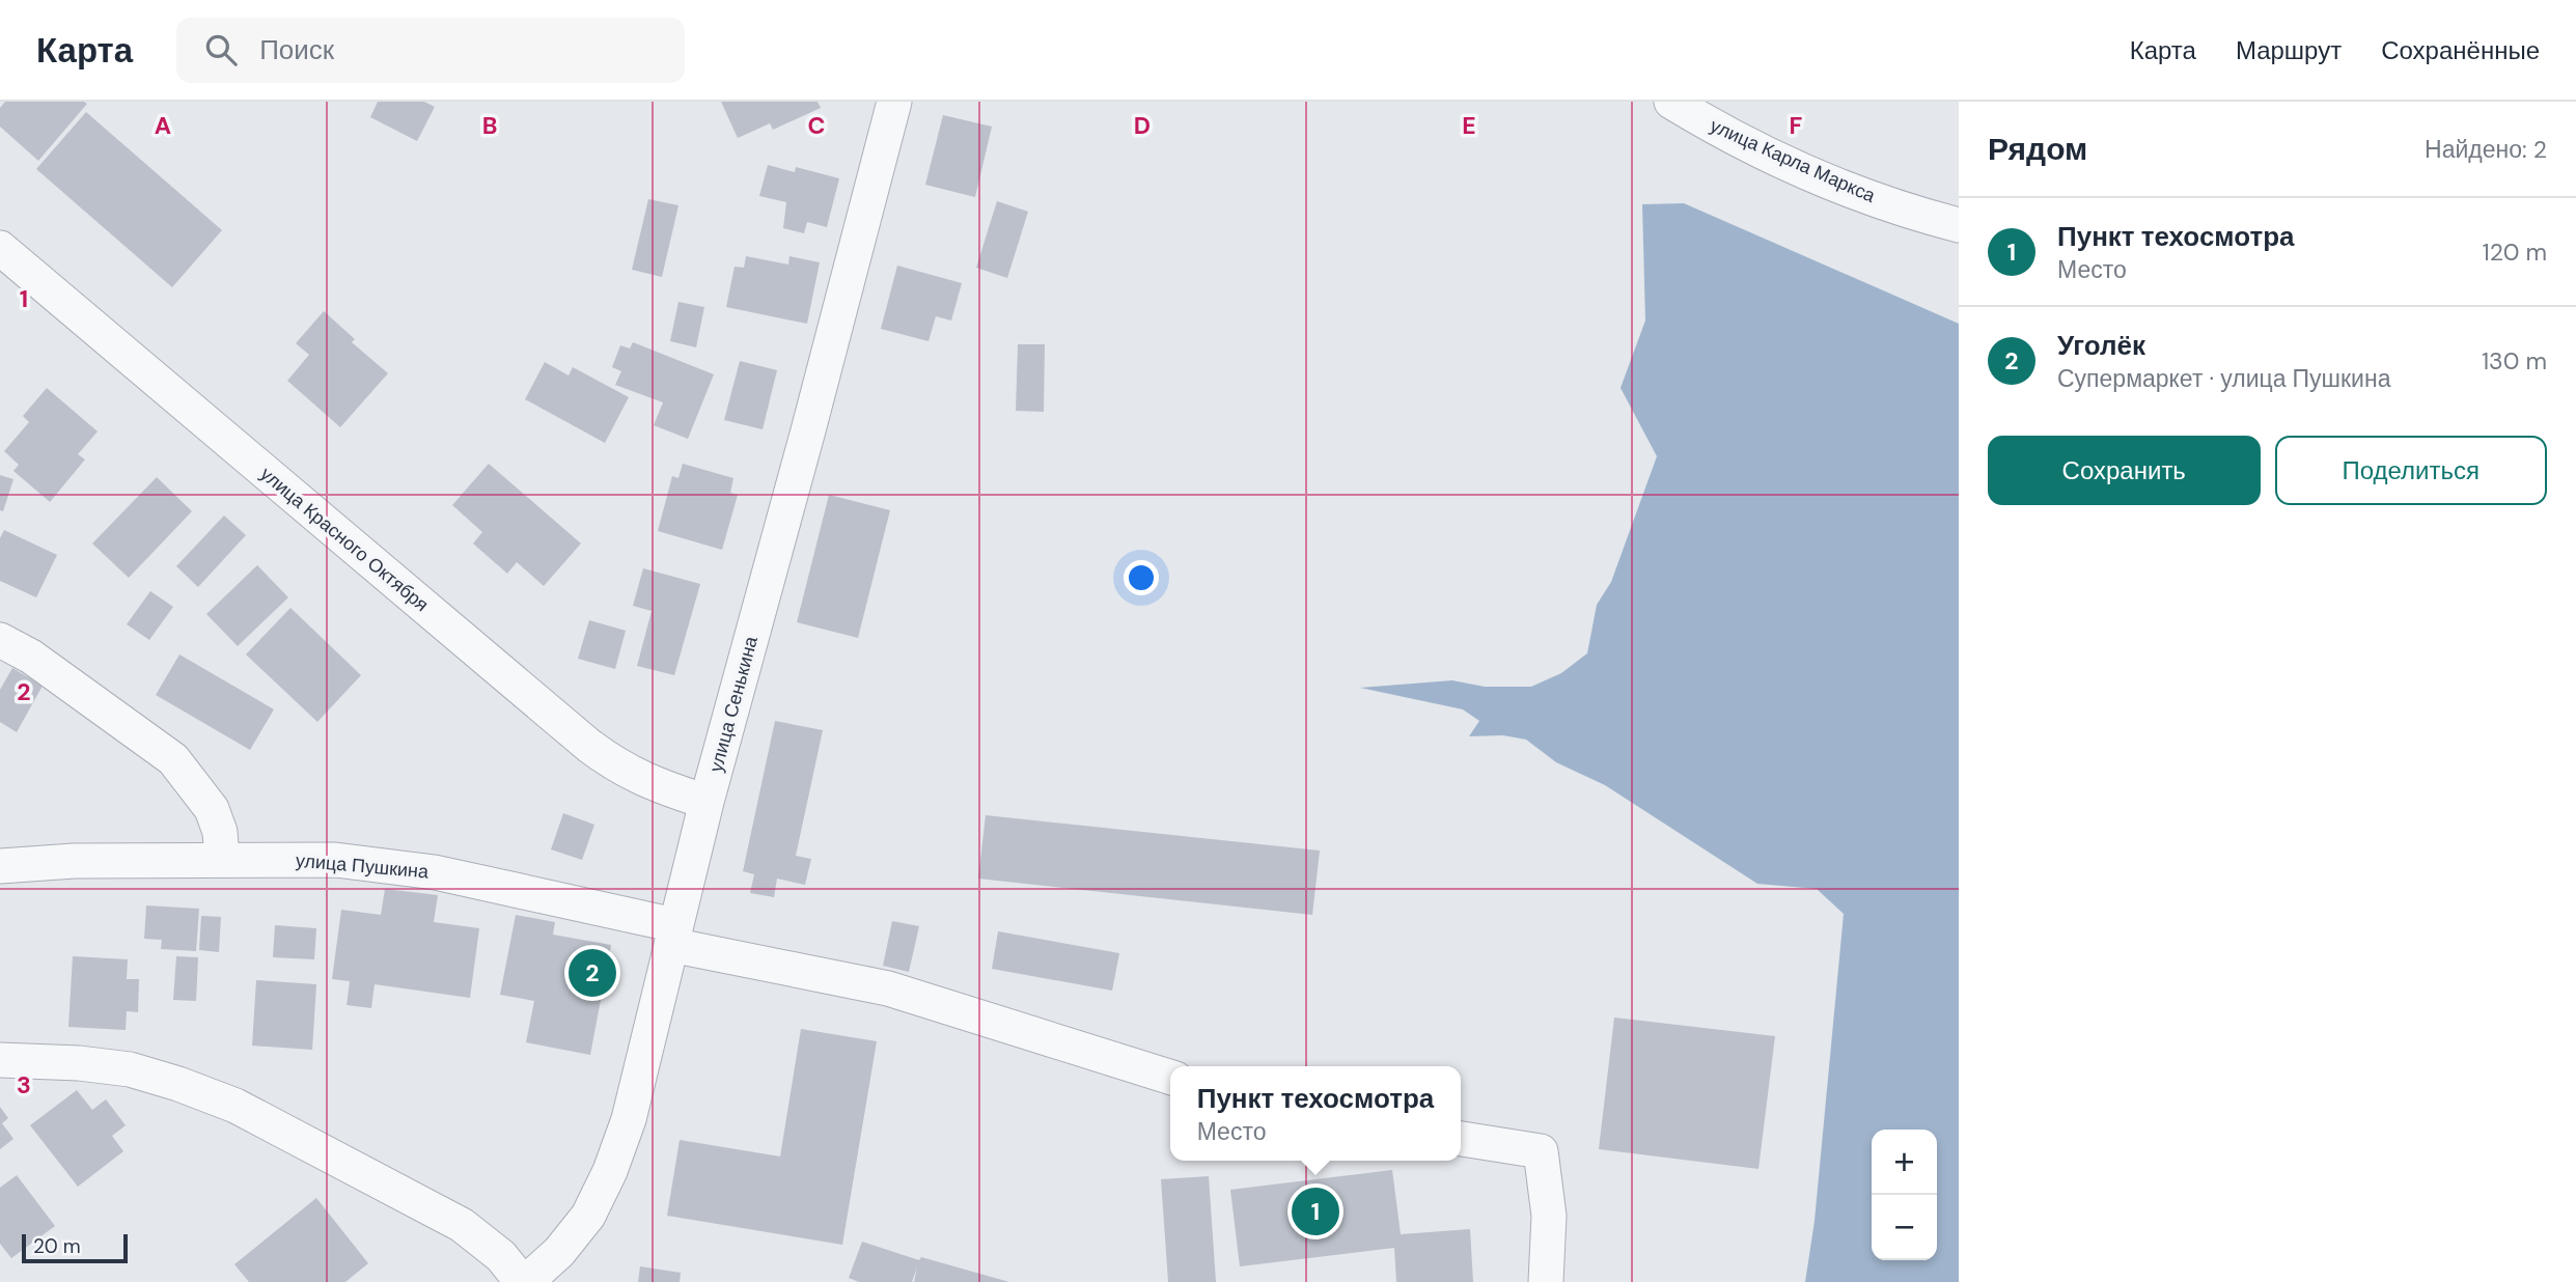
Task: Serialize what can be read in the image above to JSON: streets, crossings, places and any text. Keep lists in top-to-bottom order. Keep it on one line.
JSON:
{"streets":{"street":["улица Карла Маркса","улица Красного Октября","улица Сенькина","улица Пушкина"]},"crossings":[["улица Красного Октября","улица Сенькина"],["улица Сенькина","улица Пушкина"]],"scale_bar":"20 m","page":{"header":"Карта","search":"Поиск","nav":["Карта","Маршрут","Сохранённые"],"heading":["Рядом","Найдено: 2"],"list":[{"mark":"1","name":"Пункт техосмотра","note":"Место","value":"120 m"},{"mark":"2","name":"Уголёк","note":"Супермаркет · улица Пушкина","value":"130 m"}],"buttons":["Сохранить","Поделиться"],"pins":["2","1"],"popup":["Пункт техосмотра","Место"],"map_buttons":["+","−"],"scale":"20 m"},"grid":{"columns":["A","B","C","D","E","F"],"rows":["1","2","3"]}}
